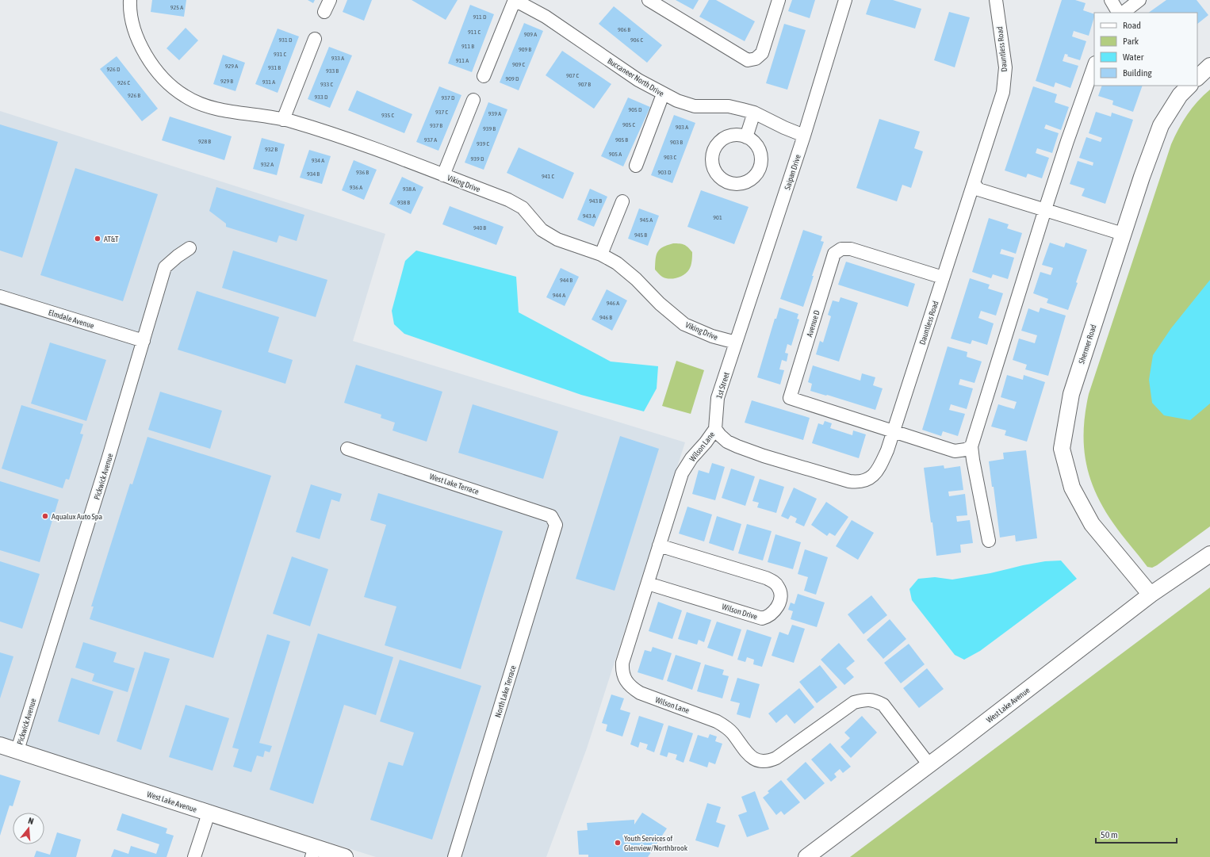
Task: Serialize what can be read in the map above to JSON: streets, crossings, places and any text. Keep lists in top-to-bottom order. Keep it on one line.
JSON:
{"streets":{"street":["Dauntless Road","Buccaneer North Drive","Saipan Drive","Viking Drive","Elmdale Avenue","Avenue D","Shermer Road","1st Street","Wilson Lane","Pickwick Avenue","West Lake Terrace","Wilson Drive","North Lake Terrace","West Lake Avenue"]},"crossings":[["Dauntless Road","Avenue D"],["Dauntless Road","1st Street"],["Dauntless Road","Wilson Lane"],["Buccaneer North Drive","Saipan Drive"],["Saipan Drive","Viking Drive"],["Saipan Drive","1st Street"],["Viking Drive","1st Street"],["Elmdale Avenue","Pickwick Avenue"],["Shermer Road","West Lake Avenue"],["1st Street","Wilson Lane"],["Wilson Lane","Wilson Drive"],["Wilson Lane","West Lake Avenue"],["Pickwick Avenue","West Lake Avenue"],["West Lake Terrace","North Lake Terrace"]],"places":["AT&T","Aqualux Auto Spa","Youth Services of Glenview/Northbrook"],"house_numbers":["925 A","911 D","906 B","911 C","909 A","931 D","906 C","911 B","909 B","931 C","933 A","911 A","909 C","929 A","931 B","926 D","933 B","907 C","909 D","929 B","931 A","926 C","933 C","907 B","926 B","933 D","937 D","905 D","937 C","939 A","935 C","905 C","937 B","903 A","939 B","937 A","905 B","928 B","903 B","939 C","932 B","905 A","903 C","939 D","934 A","932 A","936 B","903 D","934 B","941 C","936 A","938 A","943 B","938 B","943 A","901","945 A","940 B","945 B","944 B","944 A","946 A","946 B"],"legend":["Road","Park","Water","Building"],"scale_bar":"50 m","north":"top"}
